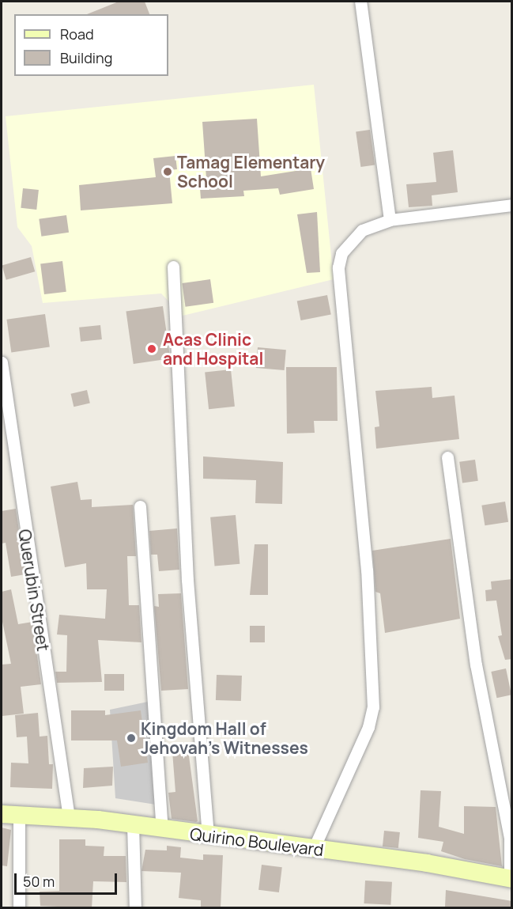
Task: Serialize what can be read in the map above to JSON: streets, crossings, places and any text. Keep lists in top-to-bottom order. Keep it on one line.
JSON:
{"streets":{"main road":["Quirino Boulevard"],"street":["Querubin Street"]},"crossings":[["Querubin Street","Quirino Boulevard"]],"places":["Tamag Elementary School","Acas Clinic and Hospital","Kingdom Hall of Jehovah's Witnesses"],"legend":["Road","Building"],"scale_bar":"50 m"}
